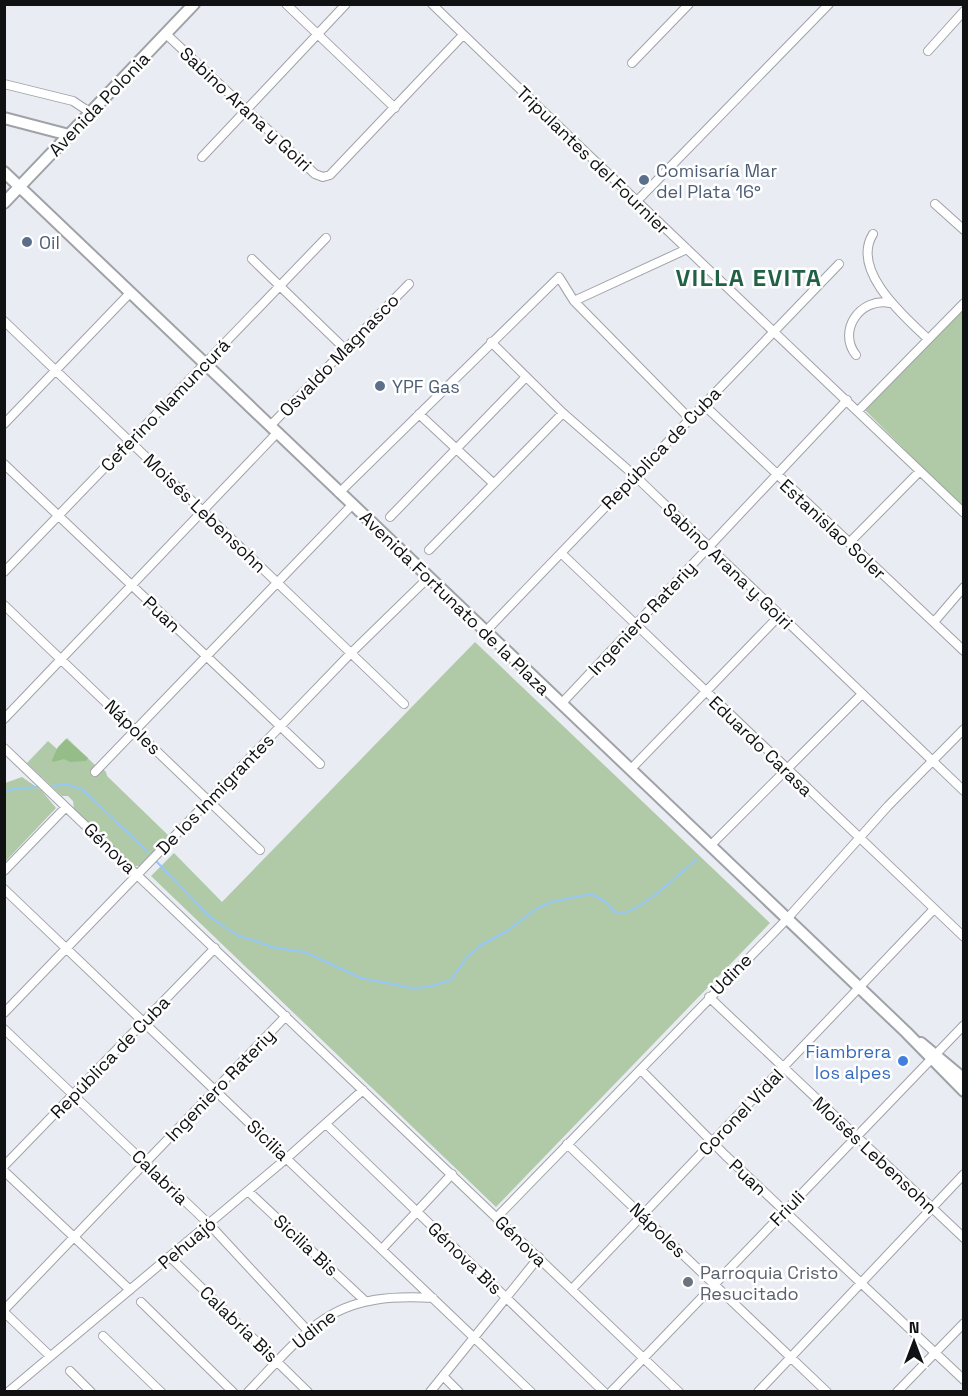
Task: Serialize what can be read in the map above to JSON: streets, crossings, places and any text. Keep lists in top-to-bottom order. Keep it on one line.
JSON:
{"streets":{"main road":["Avenida Polonia","Avenida Fortunato de la Plaza"],"street":["Sabino Arana y Goiri","Tripulantes del Fournier","Osvaldo Magnasco","Ceferino Namuncurá","República de Cuba","Moisés Lebensohn","Estanislao Soler","Puan","Ingeniero Rateriy","Nápoles","Eduardo Carasa","De los Inmigrantes","Génova","Udine","Coronel Vidal","Sicilia","Calabria","Friuli","Pehuajó","Sicilia Bis","Génova Bis","Calabria Bis"]},"crossings":[["Avenida Polonia","Sabino Arana y Goiri"],["Avenida Polonia","Avenida Fortunato de la Plaza"],["Sabino Arana y Goiri","República de Cuba"],["Sabino Arana y Goiri","Ingeniero Rateriy"],["Sabino Arana y Goiri","Udine"],["Tripulantes del Fournier","República de Cuba"],["Tripulantes del Fournier","Ingeniero Rateriy"],["Osvaldo Magnasco","Moisés Lebensohn"],["Osvaldo Magnasco","Avenida Fortunato de la Plaza"],["Osvaldo Magnasco","Puan"],["Osvaldo Magnasco","Nápoles"],["Ceferino Namuncurá","Moisés Lebensohn"],["Ceferino Namuncurá","Avenida Fortunato de la Plaza"],["Ceferino Namuncurá","Puan"],["República de Cuba","Estanislao Soler"],["República de Cuba","Avenida Fortunato de la Plaza"],["República de Cuba","Eduardo Carasa"],["República de Cuba","Génova"],["República de Cuba","Sicilia"],["República de Cuba","Calabria"],["Moisés Lebensohn","De los Inmigrantes"],["Moisés Lebensohn","Udine"],["Moisés Lebensohn","Coronel Vidal"],["Moisés Lebensohn","Friuli"],["Estanislao Soler","Ingeniero Rateriy"],["Avenida Fortunato de la Plaza","Ingeniero Rateriy"],["Avenida Fortunato de la Plaza","De los Inmigrantes"],["Avenida Fortunato de la Plaza","Udine"],["Avenida Fortunato de la Plaza","Coronel Vidal"],["Avenida Fortunato de la Plaza","Friuli"],["Puan","De los Inmigrantes"],["Puan","Udine"],["Puan","Coronel Vidal"],["Puan","Friuli"],["Ingeniero Rateriy","Eduardo Carasa"],["Ingeniero Rateriy","Génova"],["Ingeniero Rateriy","Sicilia"],["Ingeniero Rateriy","Calabria"],["Nápoles","De los Inmigrantes"],["Nápoles","Udine"],["Nápoles","Coronel Vidal"],["Nápoles","Friuli"],["Eduardo Carasa","Udine"],["Eduardo Carasa","Coronel Vidal"],["De los Inmigrantes","Génova"],["De los Inmigrantes","Sicilia"],["Génova","Udine"],["Génova","Coronel Vidal"],["Génova","Friuli"],["Génova","Pehuajó"],["Udine","Sicilia"],["Udine","Calabria"],["Udine","Sicilia Bis"],["Udine","Calabria Bis"],["Sicilia","Pehuajó"],["Calabria","Pehuajó"],["Pehuajó","Sicilia Bis"],["Pehuajó","Génova Bis"],["Pehuajó","Calabria Bis"]],"districts":["VILLA EVITA"],"places":["Comisaría Mar del Plata 16°","Oil","YPF Gas","Fiambrera los alpes","Parroquia Cristo Resucitado"],"north":"top"}
